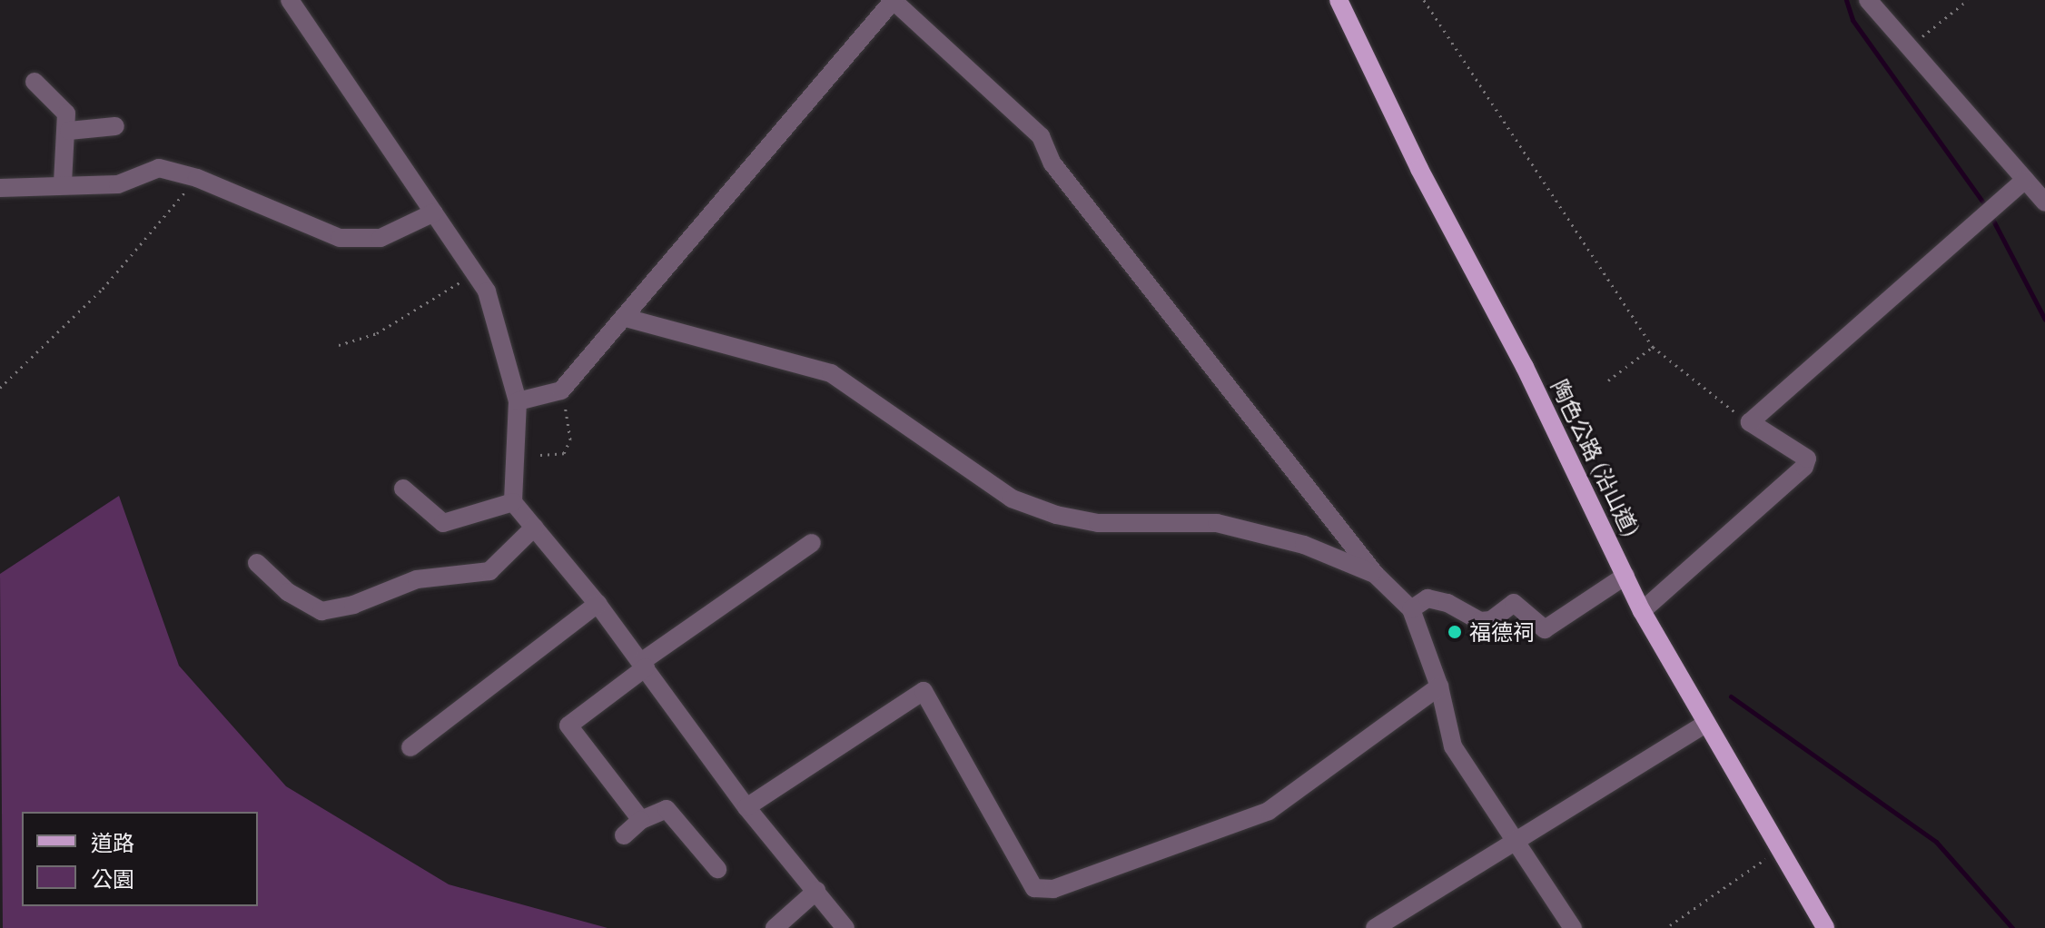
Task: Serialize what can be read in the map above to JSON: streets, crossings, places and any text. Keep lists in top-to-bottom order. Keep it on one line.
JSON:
{"streets":{"main road":["陶色公路 (沿山道)"]},"places":["福德祠"],"legend":["道路","公園"]}
